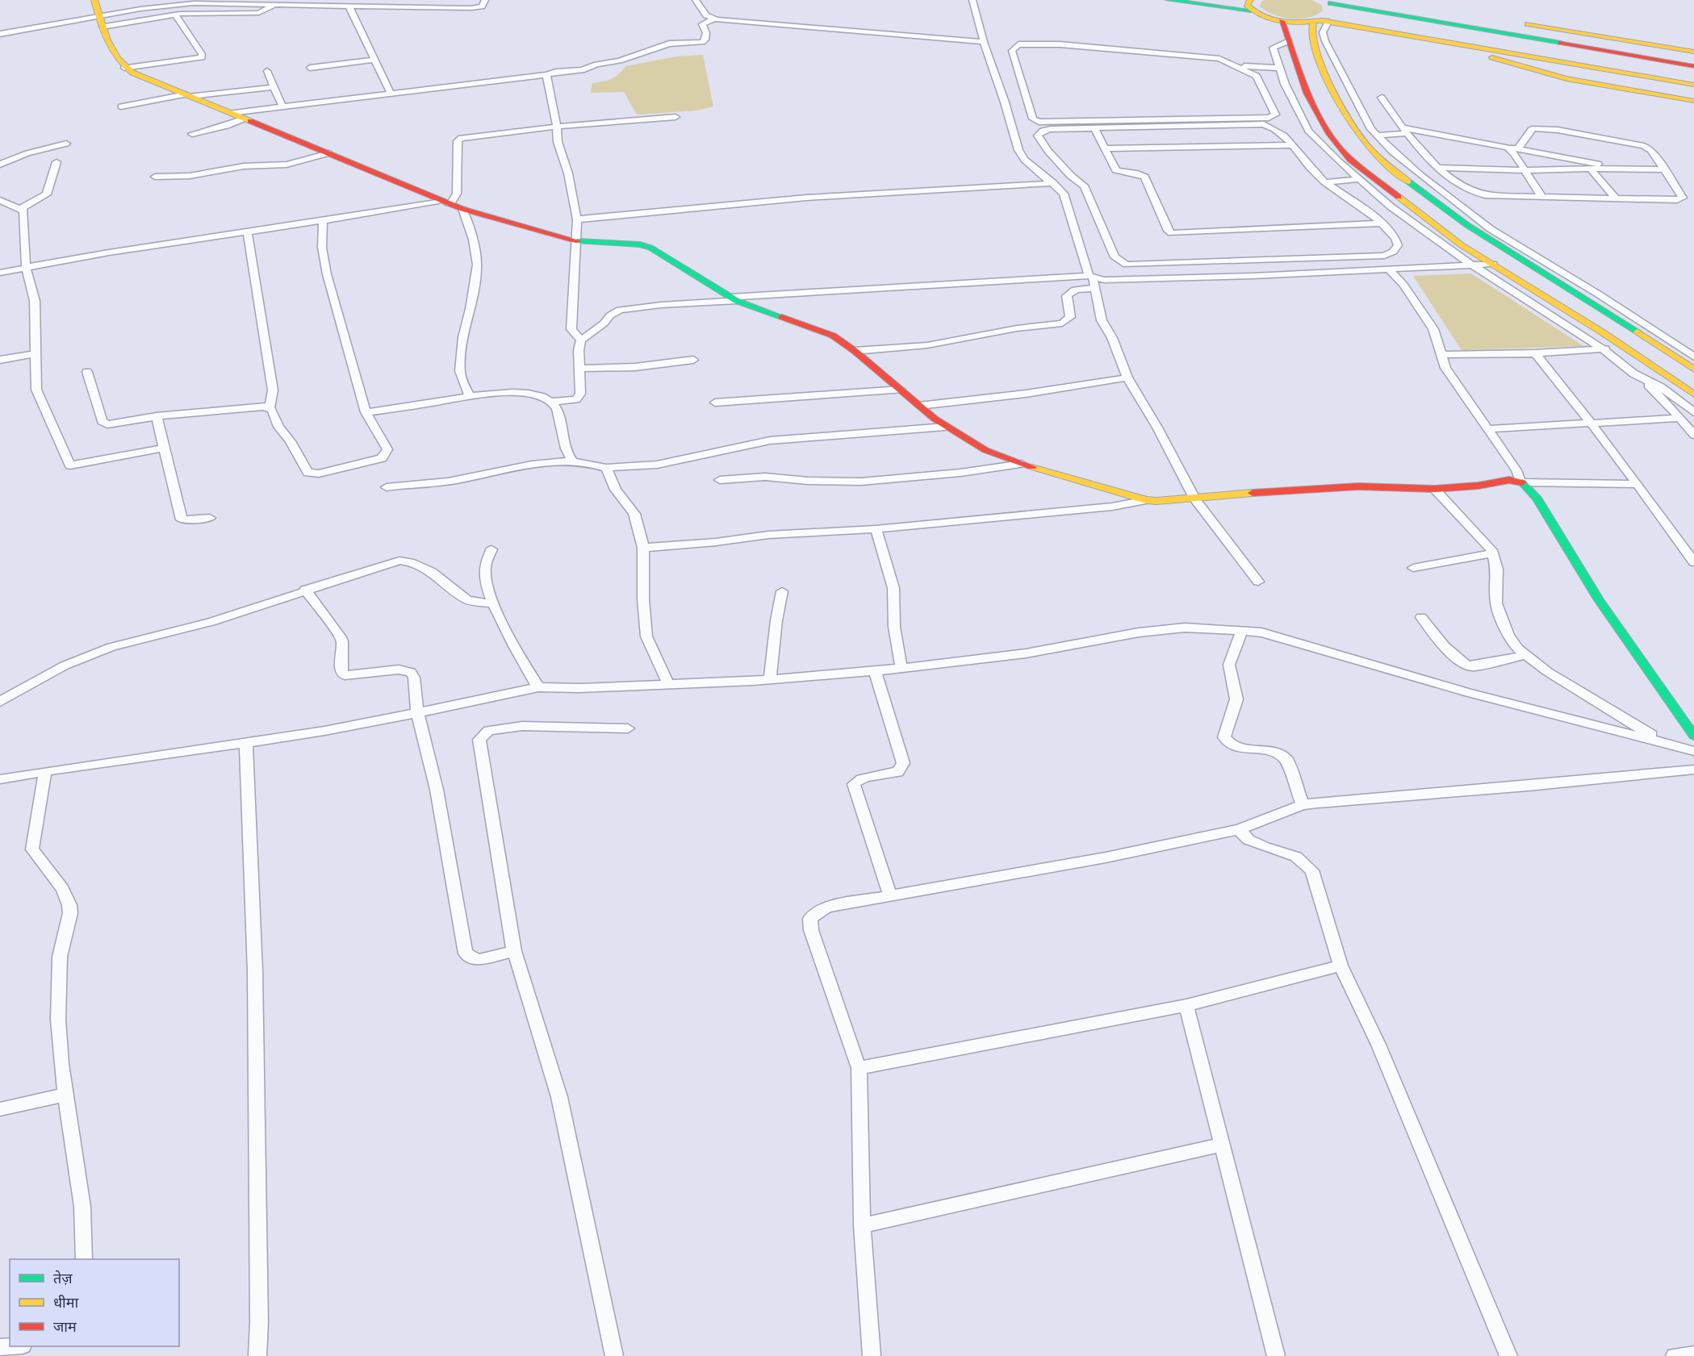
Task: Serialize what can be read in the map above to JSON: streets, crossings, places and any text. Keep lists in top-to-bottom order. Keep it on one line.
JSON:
{"legend":["तेज़","धीमा","जाम"]}
